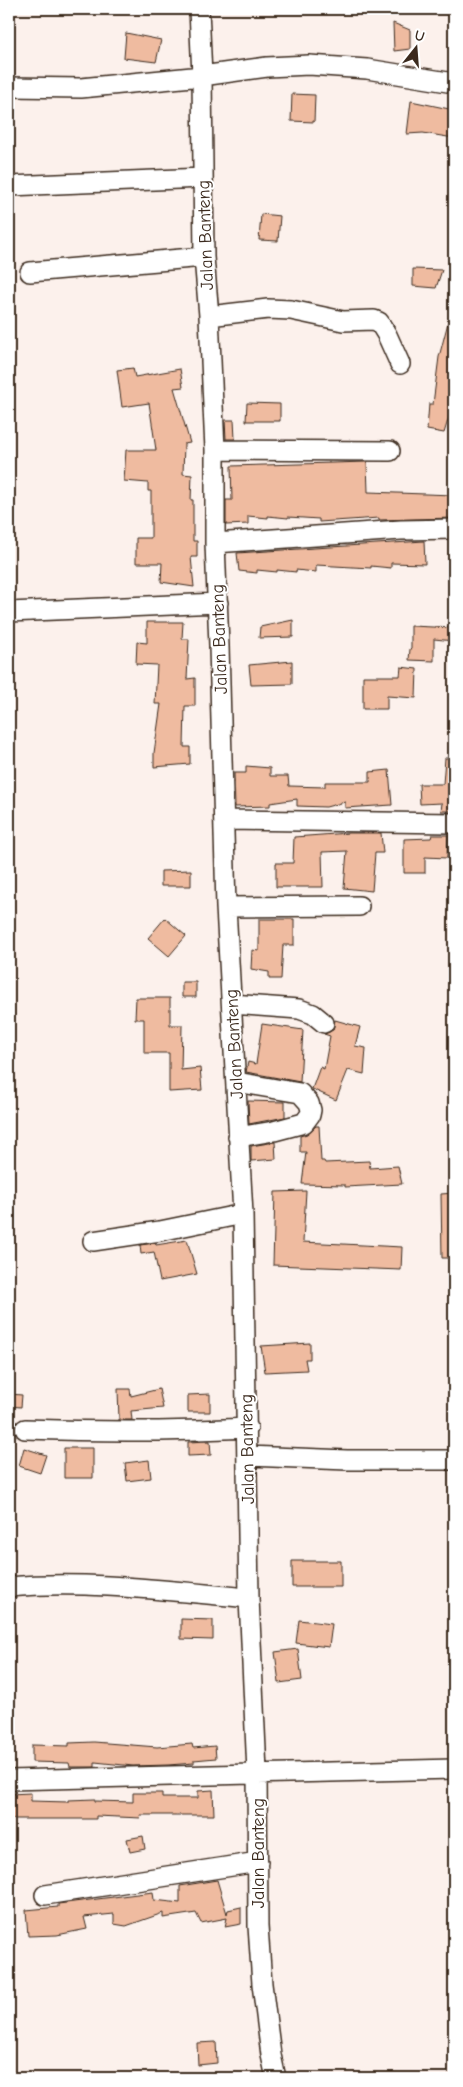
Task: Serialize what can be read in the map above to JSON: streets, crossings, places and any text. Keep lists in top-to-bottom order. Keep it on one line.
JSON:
{"streets":{"street":["Jalan Banteng"]},"north":"top"}
